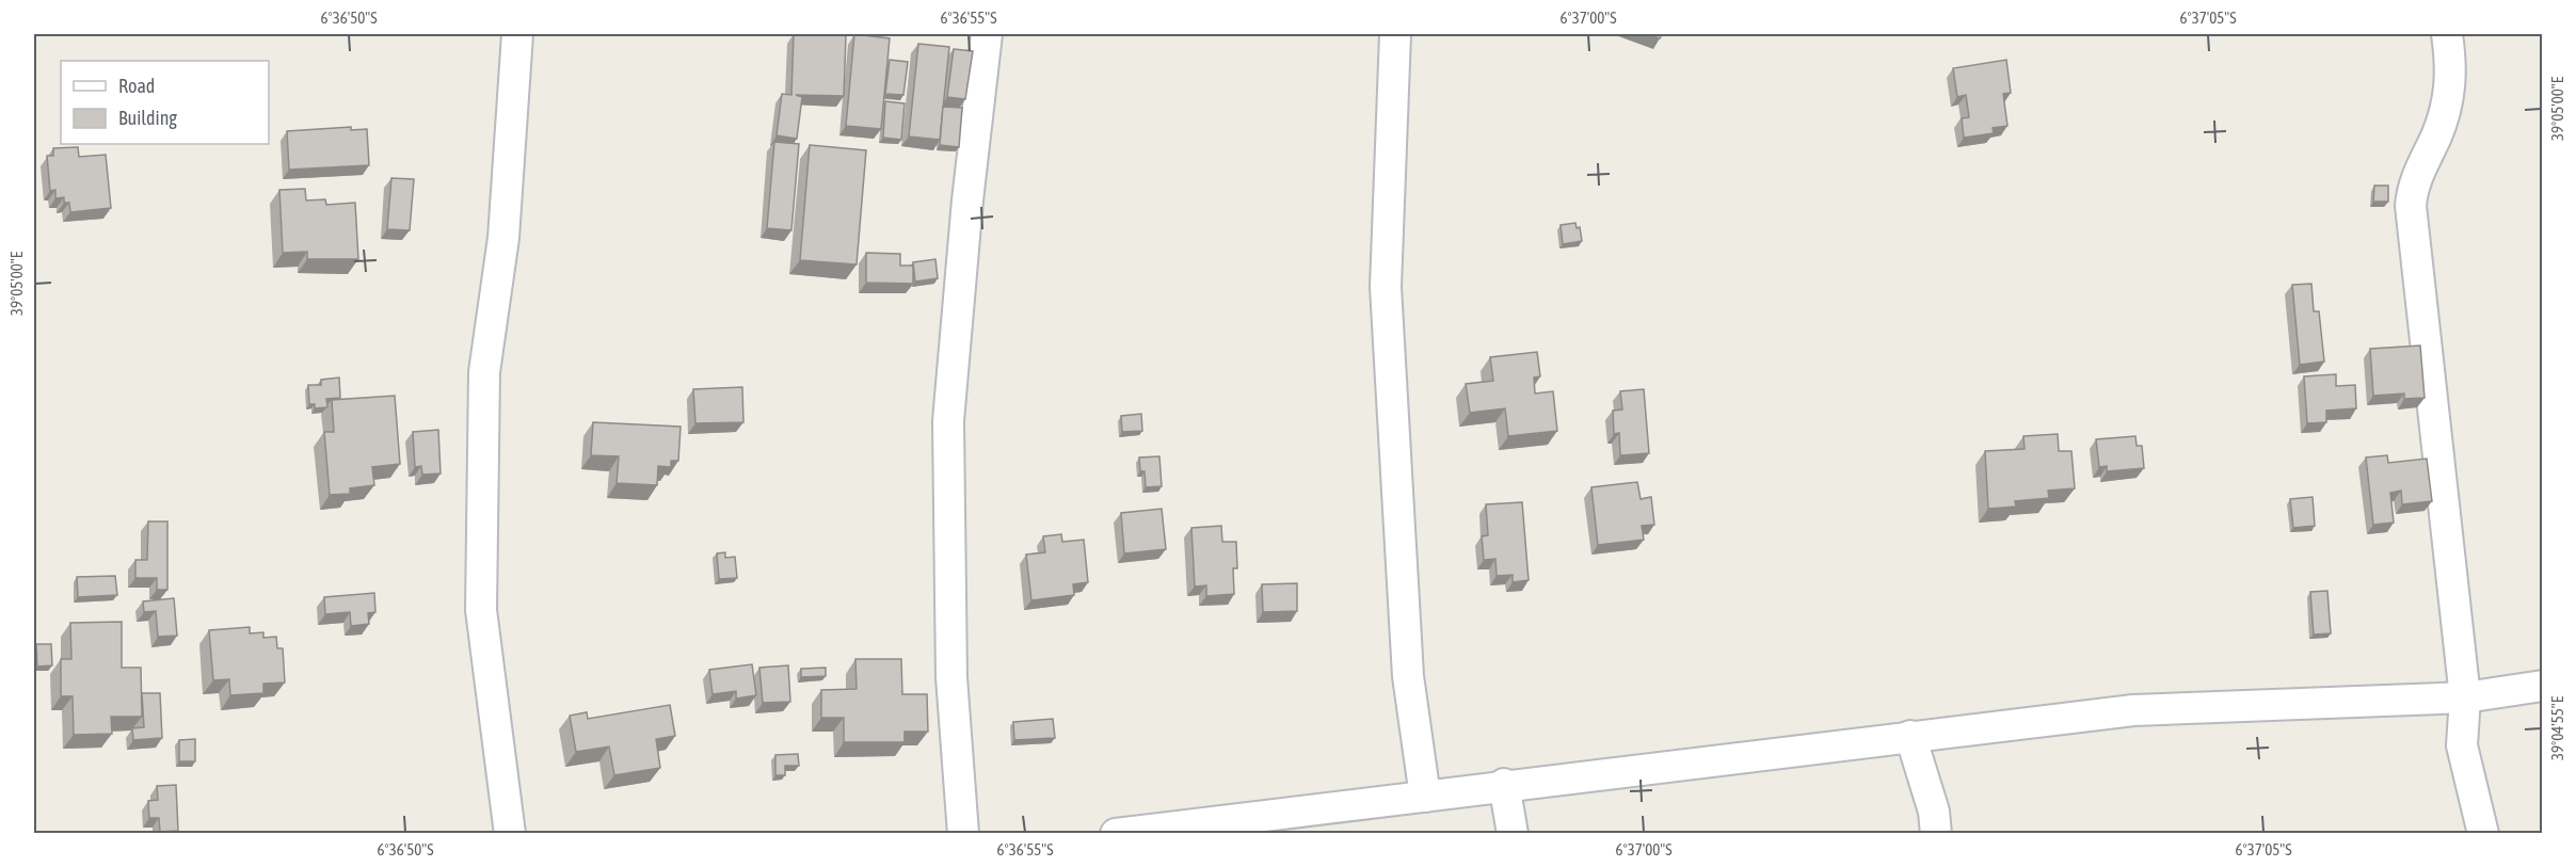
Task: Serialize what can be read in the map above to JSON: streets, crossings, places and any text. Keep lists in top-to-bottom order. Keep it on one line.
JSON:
{"legend":["Road","Building"],"coordinates":["6°36'50\"S","6°36'55\"S","6°37'00\"S","6°37'05\"S","39°05'00\"E","39°04'55\"E"]}
